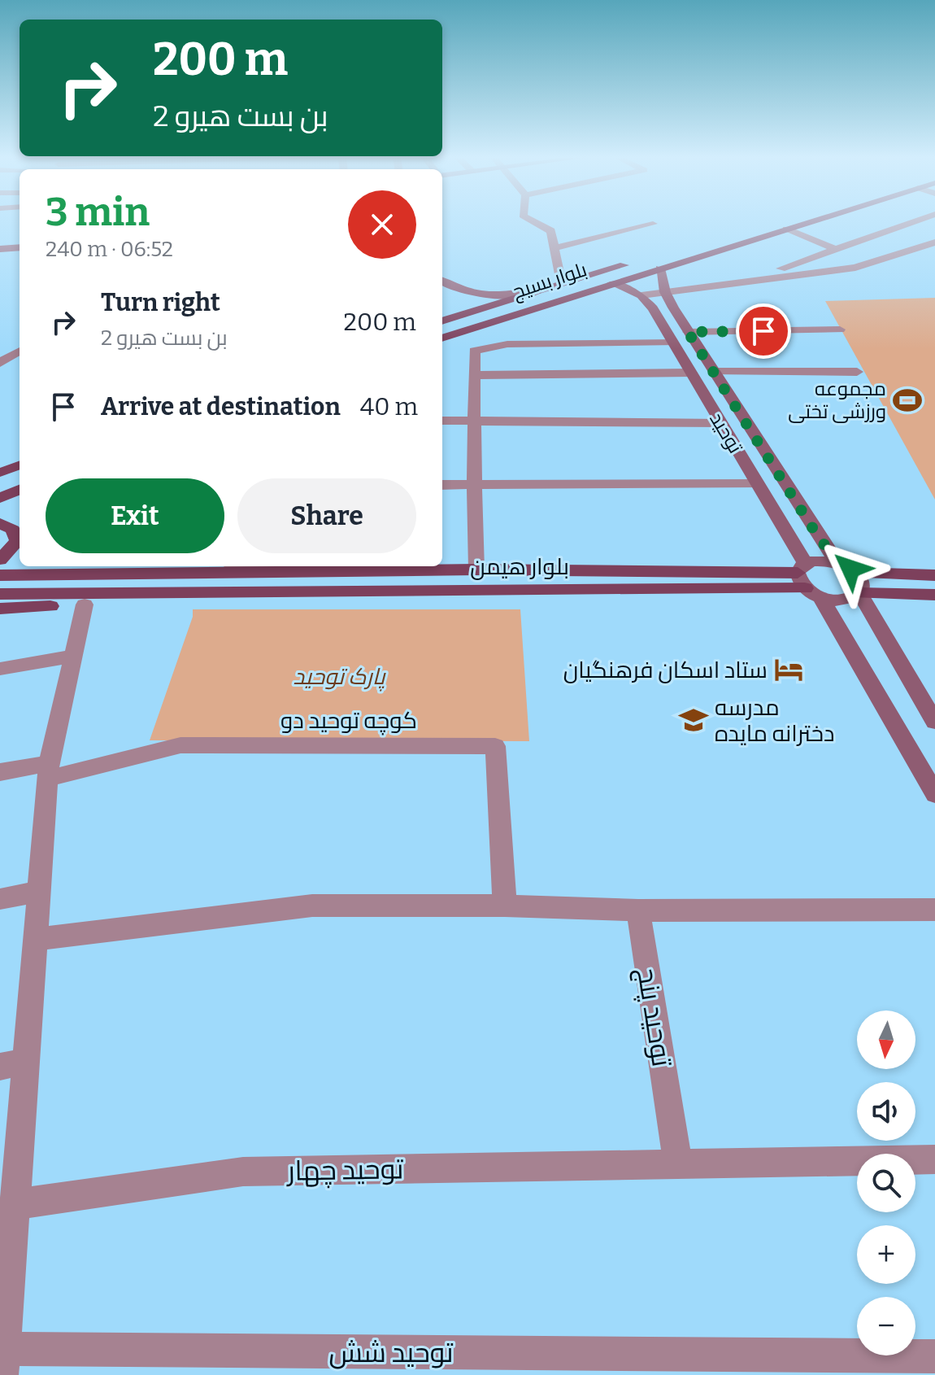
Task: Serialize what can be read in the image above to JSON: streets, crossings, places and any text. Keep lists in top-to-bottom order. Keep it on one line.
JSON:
{"streets":{"main road":["بلوار بسیج","بلوار هیمن"],"street":["توحید","کوچه توحید دو","توحید پنج","توحید چهار","توحید شش"]},"crossings":[["بلوار بسیج","توحید"],["توحید","بلوار هیمن"],["توحید پنج","توحید چهار"]],"parks":["پارک توحید"],"places":{"sports":["مجموعه ورزشی تختی"],"hotel":["ستاد اسکان فرهنگیان"],"school or university":["مدرسه دخترانه مایده"]},"north":"bottom","page":{"turn":["200 m","بن بست هیرو 2"],"heading":["3 min","240 m · 06:52"],"list":[{"name":"Turn right","note":"بن بست هیرو 2","value":"200 m"},{"name":"Arrive at destination","value":"40 m"}],"buttons":["Exit","Share"],"map_buttons":["+","−"]}}
